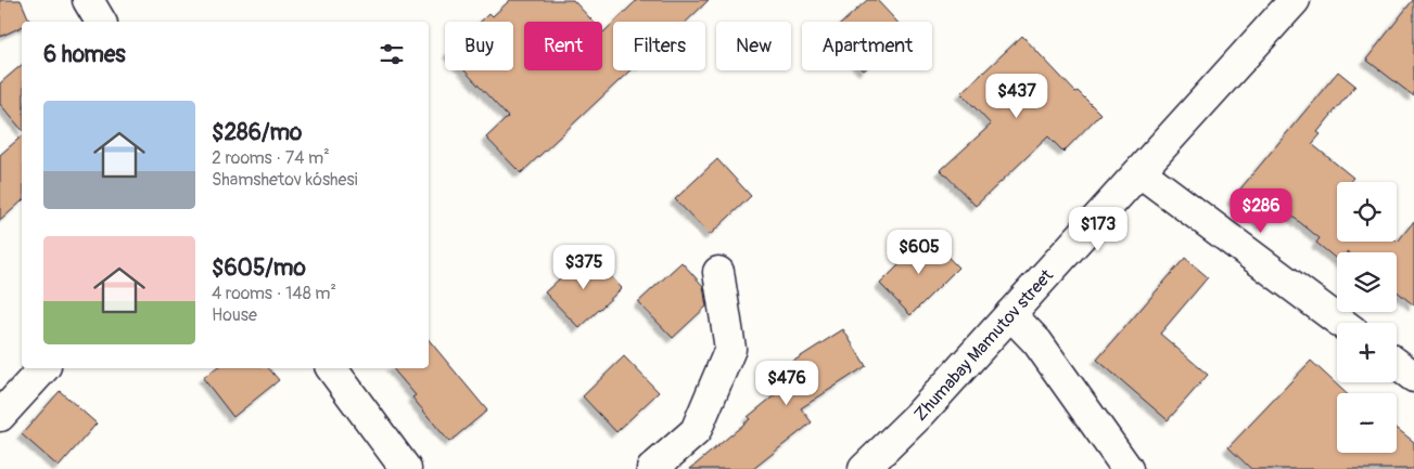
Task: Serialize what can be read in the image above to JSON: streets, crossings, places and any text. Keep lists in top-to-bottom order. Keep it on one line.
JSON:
{"streets":{"street":["Zhumabay Mamutov street"]},"page":{"chip":["Buy","Rent","Filters","New","Apartment"],"heading":"6 homes","price":["$437","$286","$173","$605","$375","$476"],"list":[{"name":"$286/mo","note":"2 rooms · 74 m² · Shamshetov kóshesi"},{"name":"$605/mo","note":"4 rooms · 148 m² · House"}],"map_buttons":["+","−"]}}
